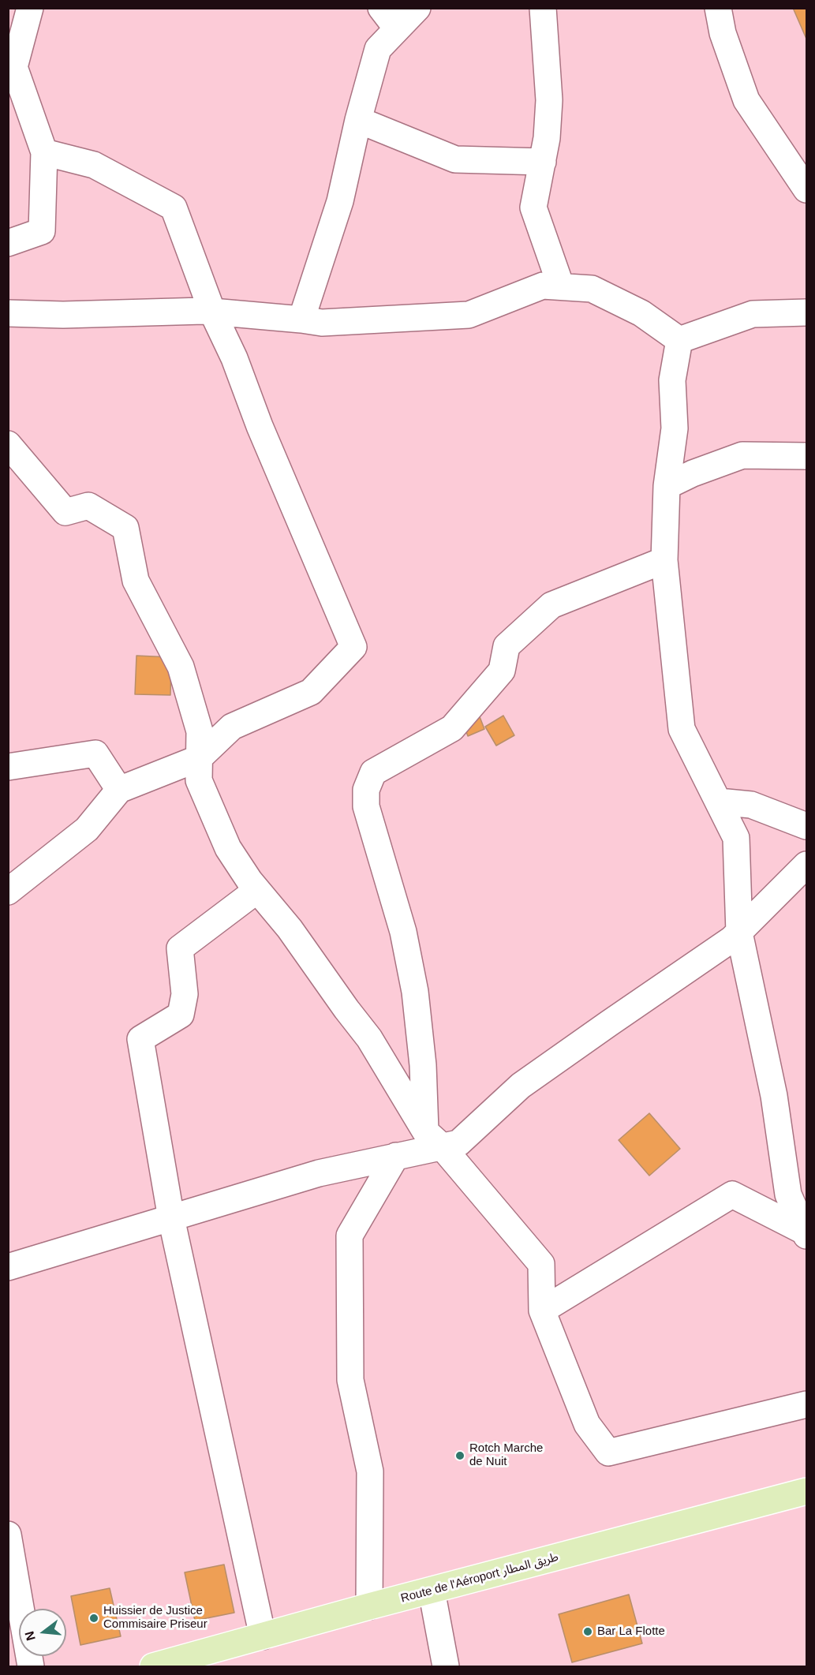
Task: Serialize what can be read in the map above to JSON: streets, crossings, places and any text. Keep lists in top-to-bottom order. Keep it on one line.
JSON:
{"streets":{"main road":["Route de l'Aéroport طريق المطار"]},"places":["Rotch Marche de Nuit","Huissier de Justice Commisaire Priseur","Bar La Flotte"],"north":"left"}
